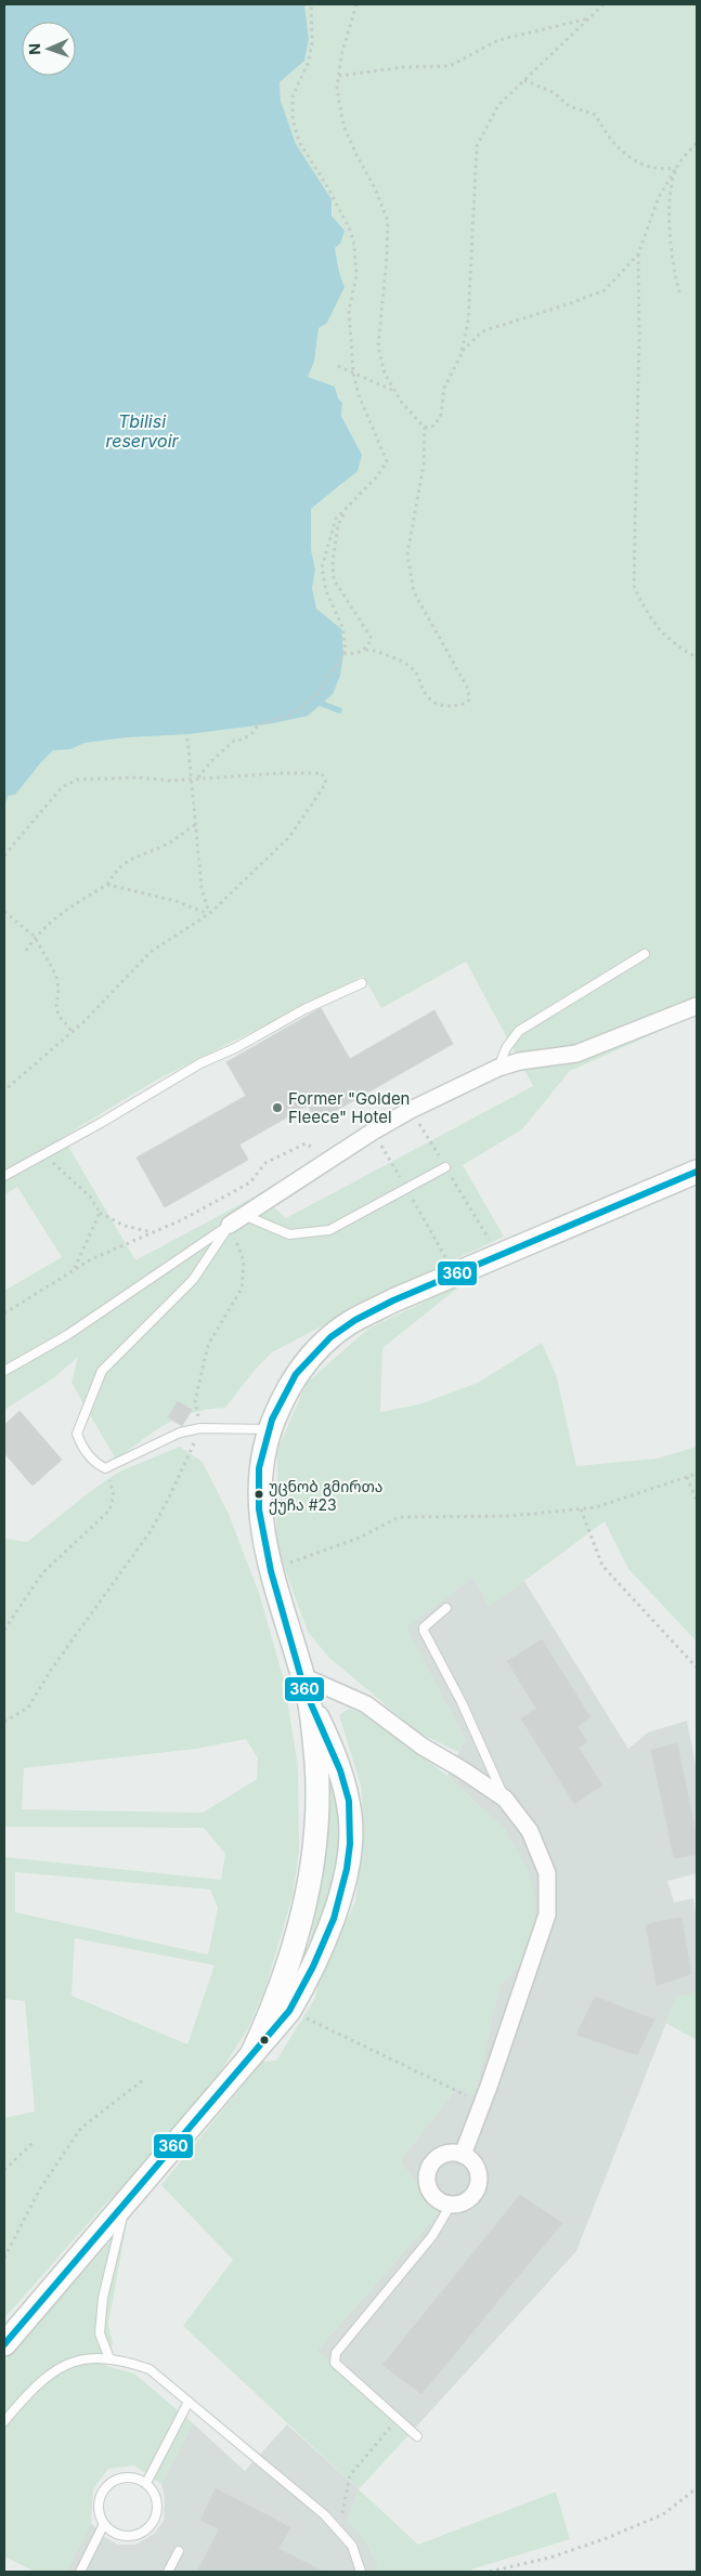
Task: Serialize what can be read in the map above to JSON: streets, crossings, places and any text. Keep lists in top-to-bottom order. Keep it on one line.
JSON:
{"water":["Tbilisi reservoir"],"places":["Former \"Golden Fleece\" Hotel","უცნობ გმირთა ქუჩა #23"],"lines":["transit line 360"],"north":"left"}
